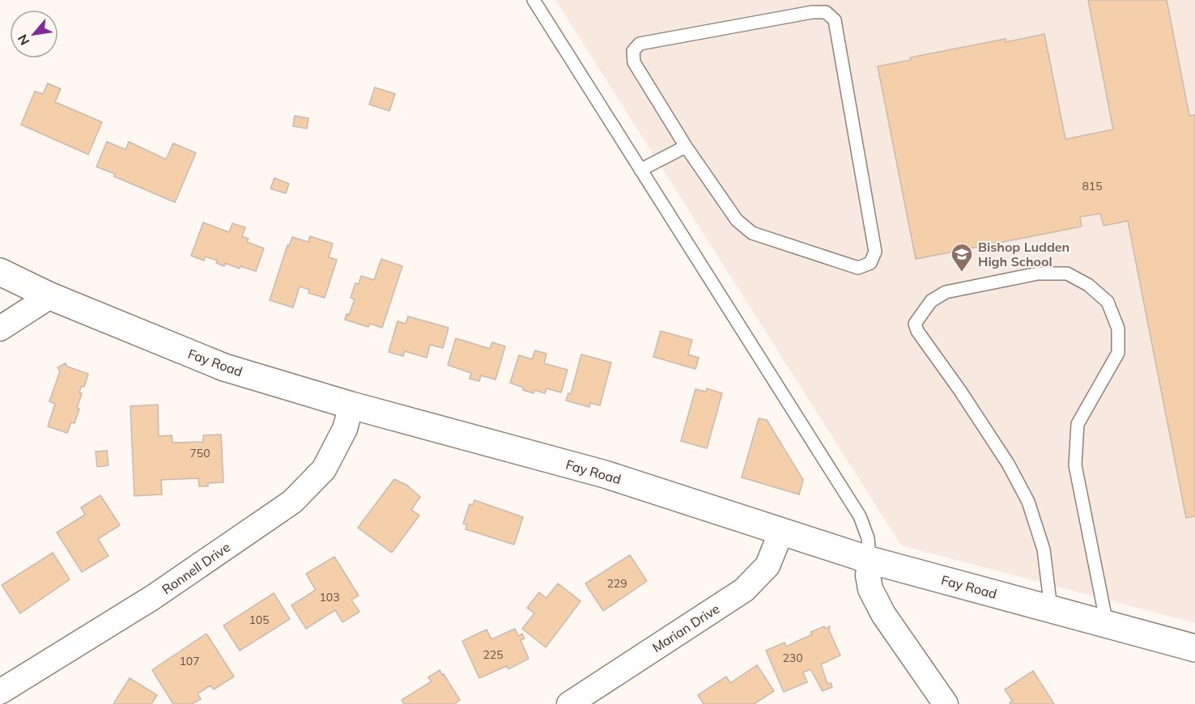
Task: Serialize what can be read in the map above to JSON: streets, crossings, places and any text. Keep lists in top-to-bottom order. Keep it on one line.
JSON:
{"streets":{"street":["Fay Road","Ronnell Drive","Marian Drive"]},"crossings":[["Fay Road","Ronnell Drive"],["Fay Road","Marian Drive"]],"places":{"school or university":["Bishop Ludden High School"]},"house_numbers":["815","750","229","103","105","225","230","107"],"north":"bottom left"}
